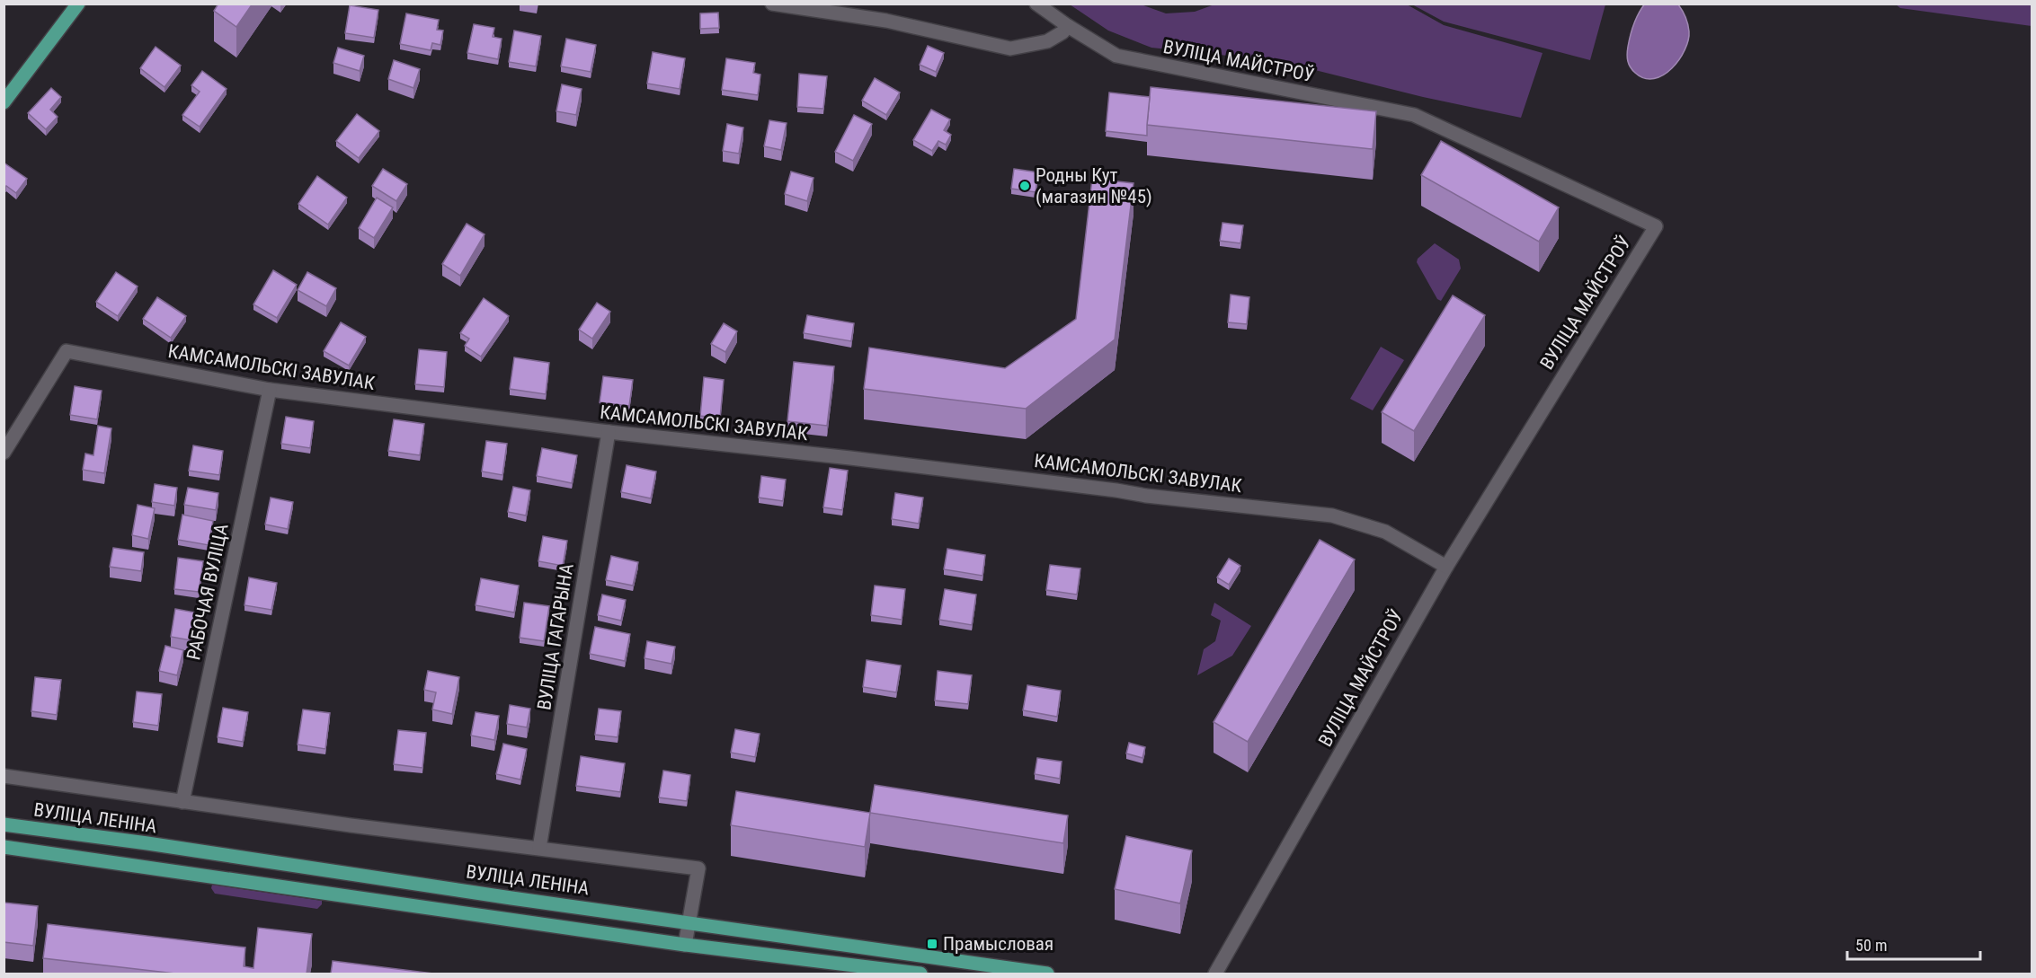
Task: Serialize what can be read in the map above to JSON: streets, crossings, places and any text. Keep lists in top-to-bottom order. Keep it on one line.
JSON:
{"streets":{"main road":["ВУЛІЦА ЛЕНІНА"],"street":["ВУЛІЦА МАЙСТРОЎ","КАМСАМОЛЬСКІ ЗАВУЛАК","РАБОЧАЯ ВУЛІЦА","ВУЛІЦА ГАГАРЫНА"]},"crossings":[["ВУЛІЦА МАЙСТРОЎ","КАМСАМОЛЬСКІ ЗАВУЛАК"],["КАМСАМОЛЬСКІ ЗАВУЛАК","РАБОЧАЯ ВУЛІЦА"],["КАМСАМОЛЬСКІ ЗАВУЛАК","ВУЛІЦА ГАГАРЫНА"]],"places":{"other":["Родны Кут (магазин №45)"],"transit":["Прамысловая"]},"scale_bar":"50 m"}
